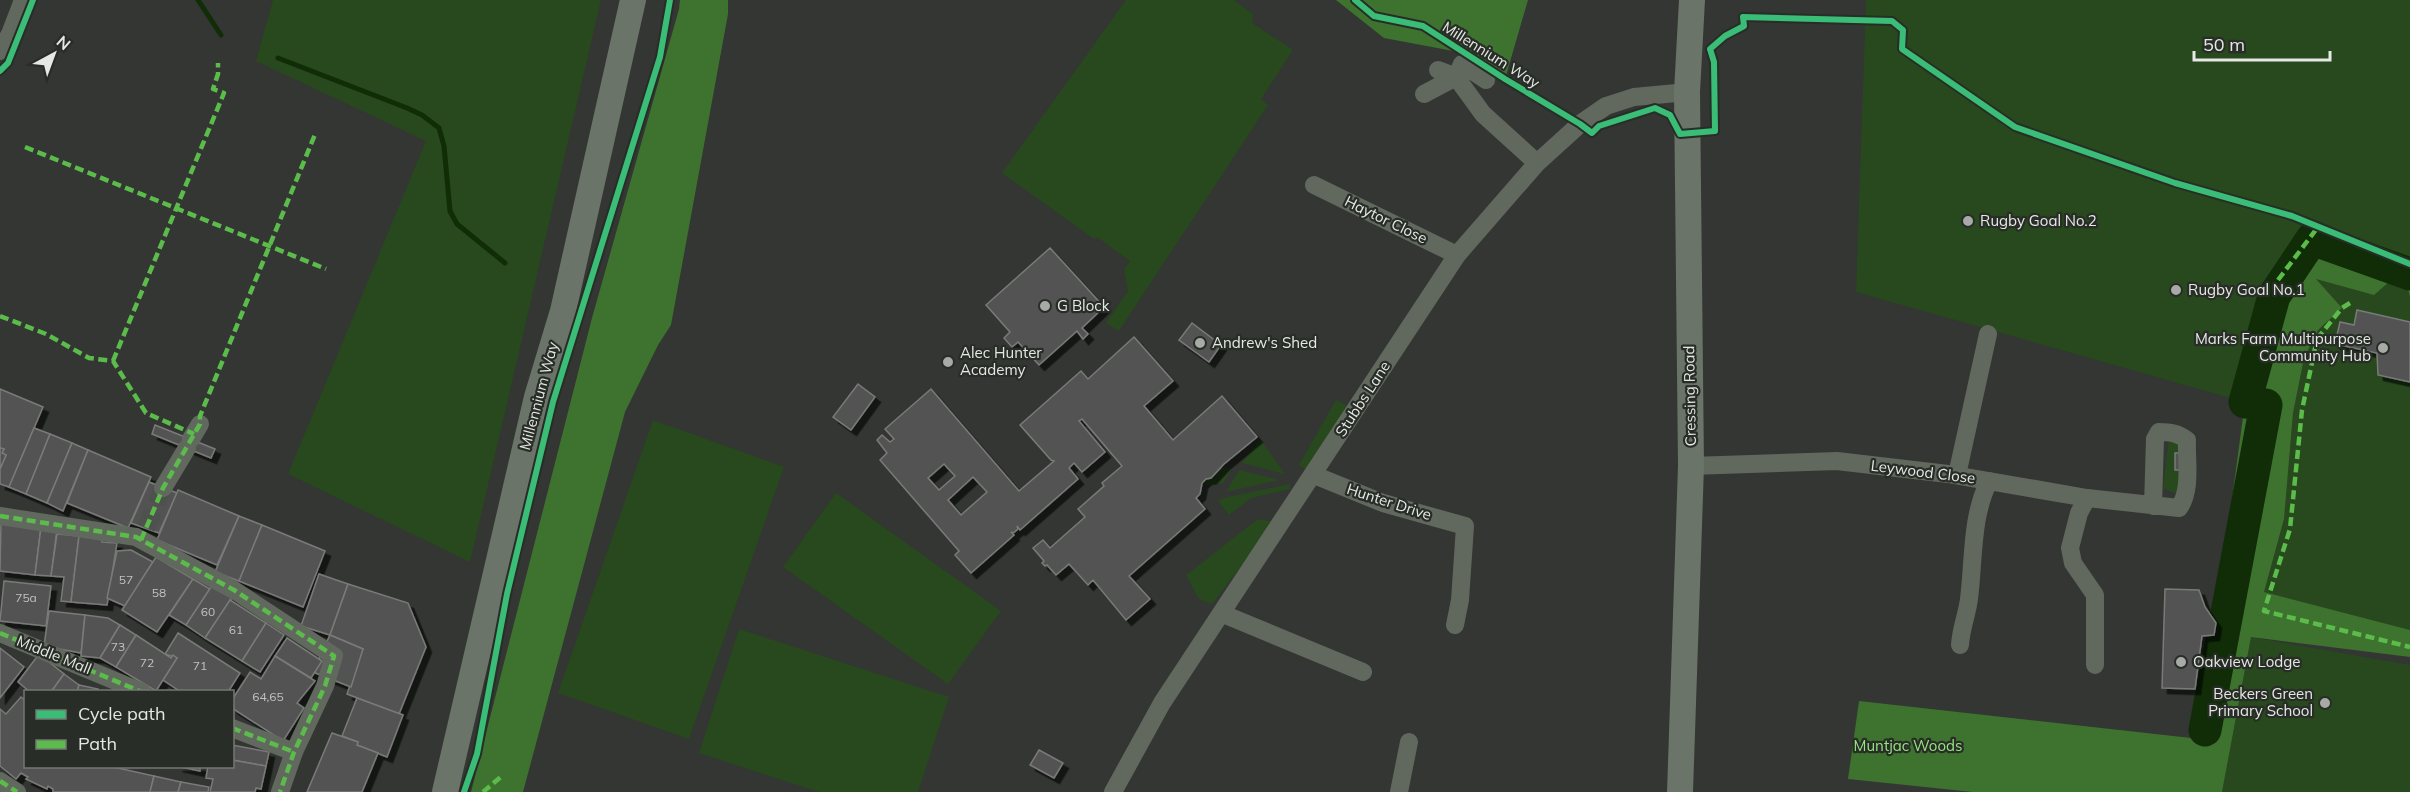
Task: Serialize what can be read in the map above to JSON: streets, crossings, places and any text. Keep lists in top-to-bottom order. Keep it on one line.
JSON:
{"streets":{"main road":["Millennium Way","Cressing Road"],"street":["Haytor Close","Stubbs Lane","Leywood Close","Hunter Drive","Middle Mall"]},"crossings":[["Haytor Close","Stubbs Lane"],["Cressing Road","Stubbs Lane"],["Cressing Road","Leywood Close"],["Stubbs Lane","Hunter Drive"]],"parks":["Muntjac Woods"],"places":["Rugby Goal No.2","Rugby Goal No.1","G Block","Andrew's Shed","Marks Farm Multipurpose Community Hub","Alec Hunter Academy","Oakview Lodge","Beckers Green Primary School"],"house_numbers":["57","58","75a","60","61","73","72","71","64,65"],"legend":["Cycle path","Path"],"scale_bar":"50 m","north":"top right"}
